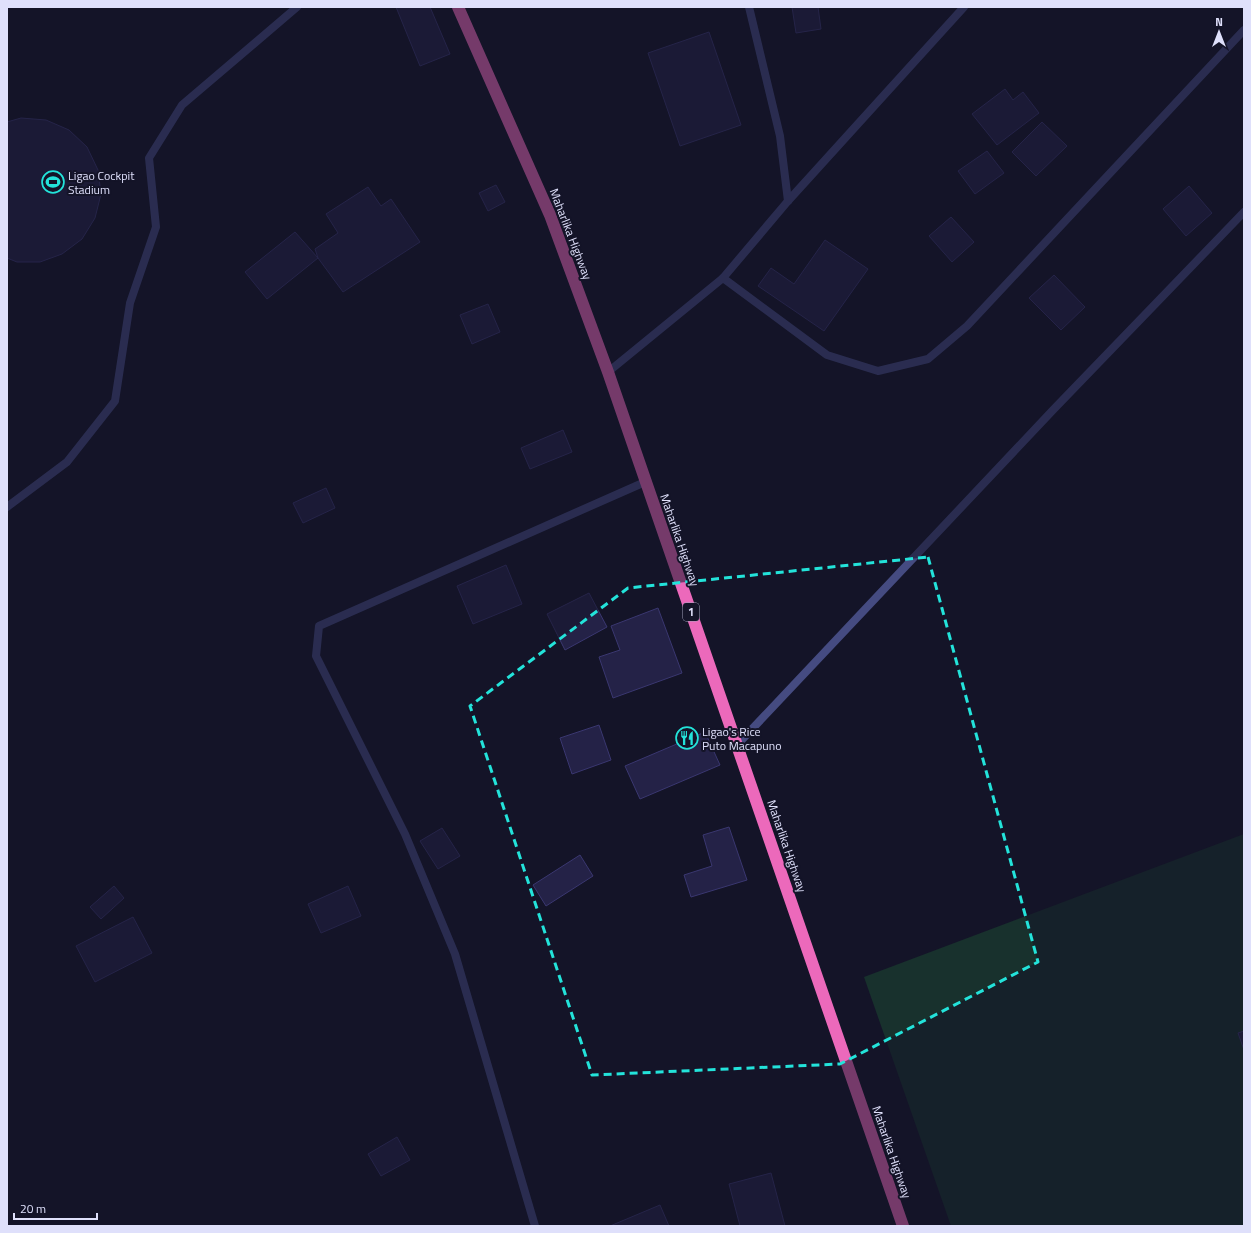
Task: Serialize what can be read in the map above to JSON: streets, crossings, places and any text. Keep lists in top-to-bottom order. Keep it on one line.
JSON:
{"streets":{"highway":["Maharlika Highway","1"]},"places":{"sports":["Ligao Cockpit Stadium"],"restaurant":["Ligao's Rice Puto Macapuno"]},"scale_bar":"20 m","north":"top"}
